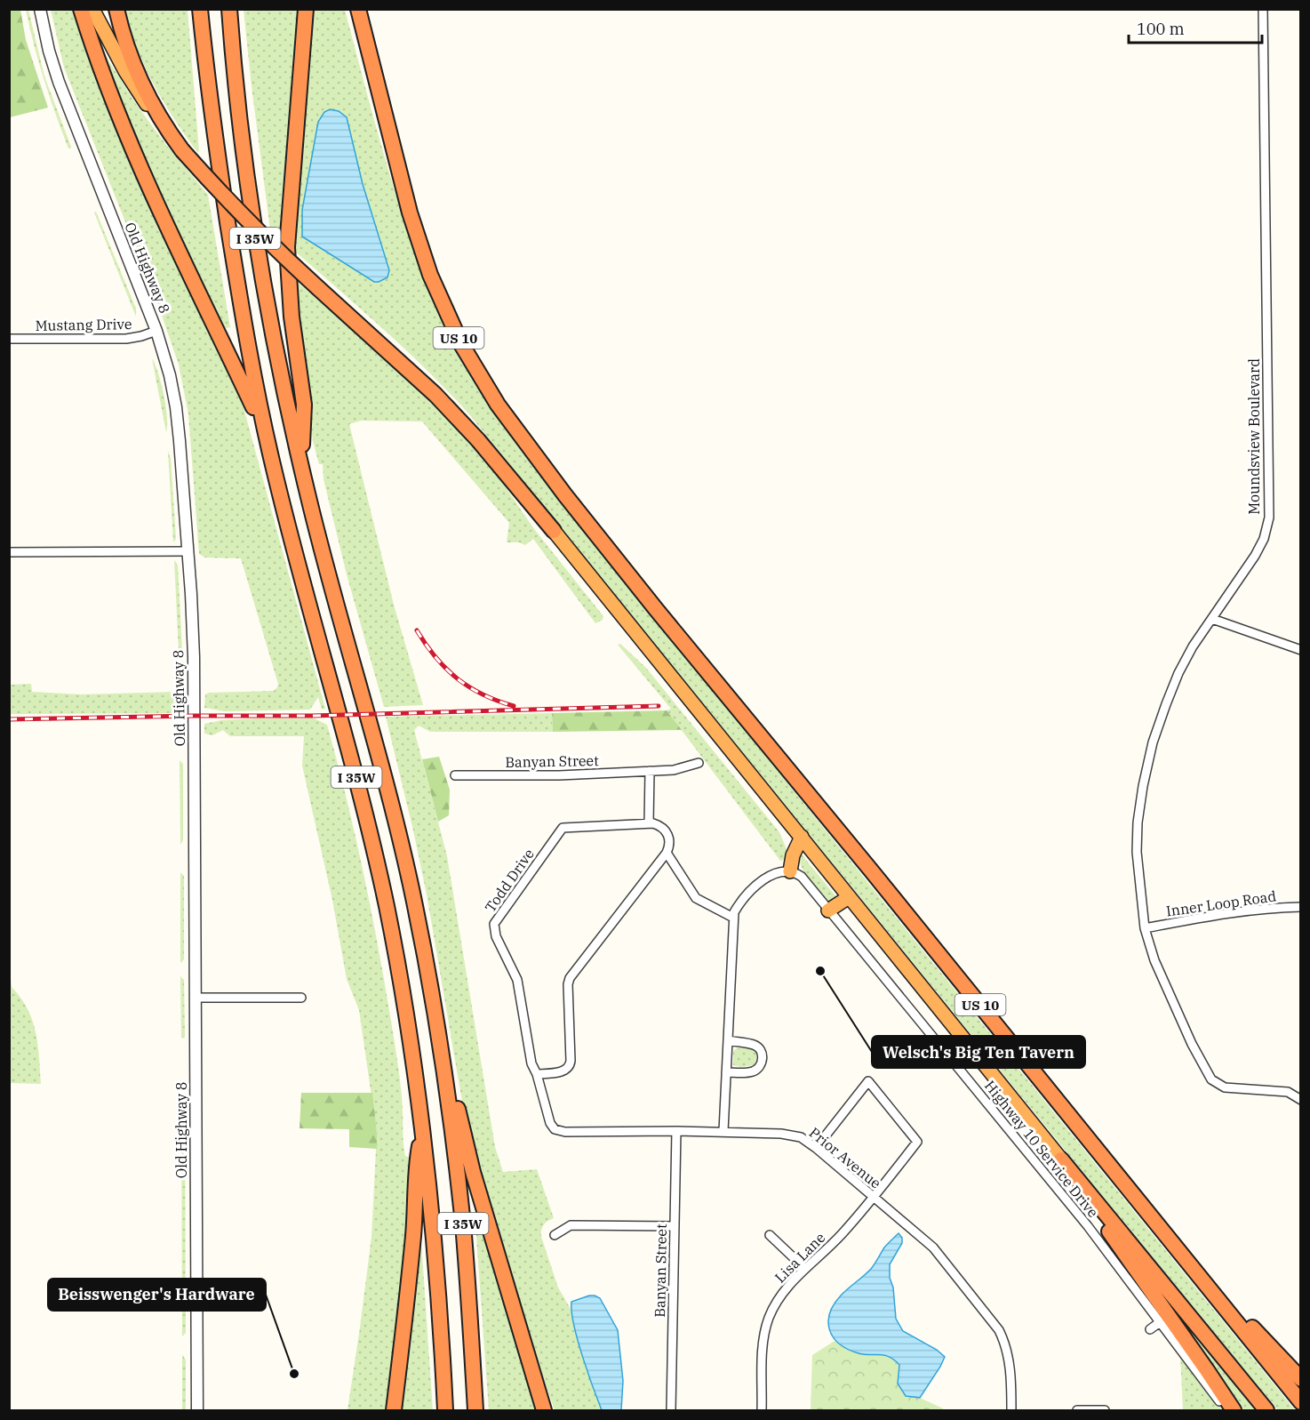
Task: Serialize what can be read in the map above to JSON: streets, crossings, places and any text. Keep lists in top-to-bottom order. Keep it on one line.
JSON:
{"streets":{"highway":["I 35W","US 10"],"street":["Old Highway 8","Mustang Drive","Moundsview Boulevard","Banyan Street","Todd Drive","Inner Loop Road","Highway 10 Service Drive","Prior Avenue","Lisa Lane"]},"crossings":[["Old Highway 8","Mustang Drive"],["Moundsview Boulevard","Inner Loop Road"],["Banyan Street","Todd Drive"],["Todd Drive","Prior Avenue"],["Prior Avenue","Lisa Lane"]],"places":["Welsch's Big Ten Tavern","Beisswenger's Hardware"],"scale_bar":"100 m"}
